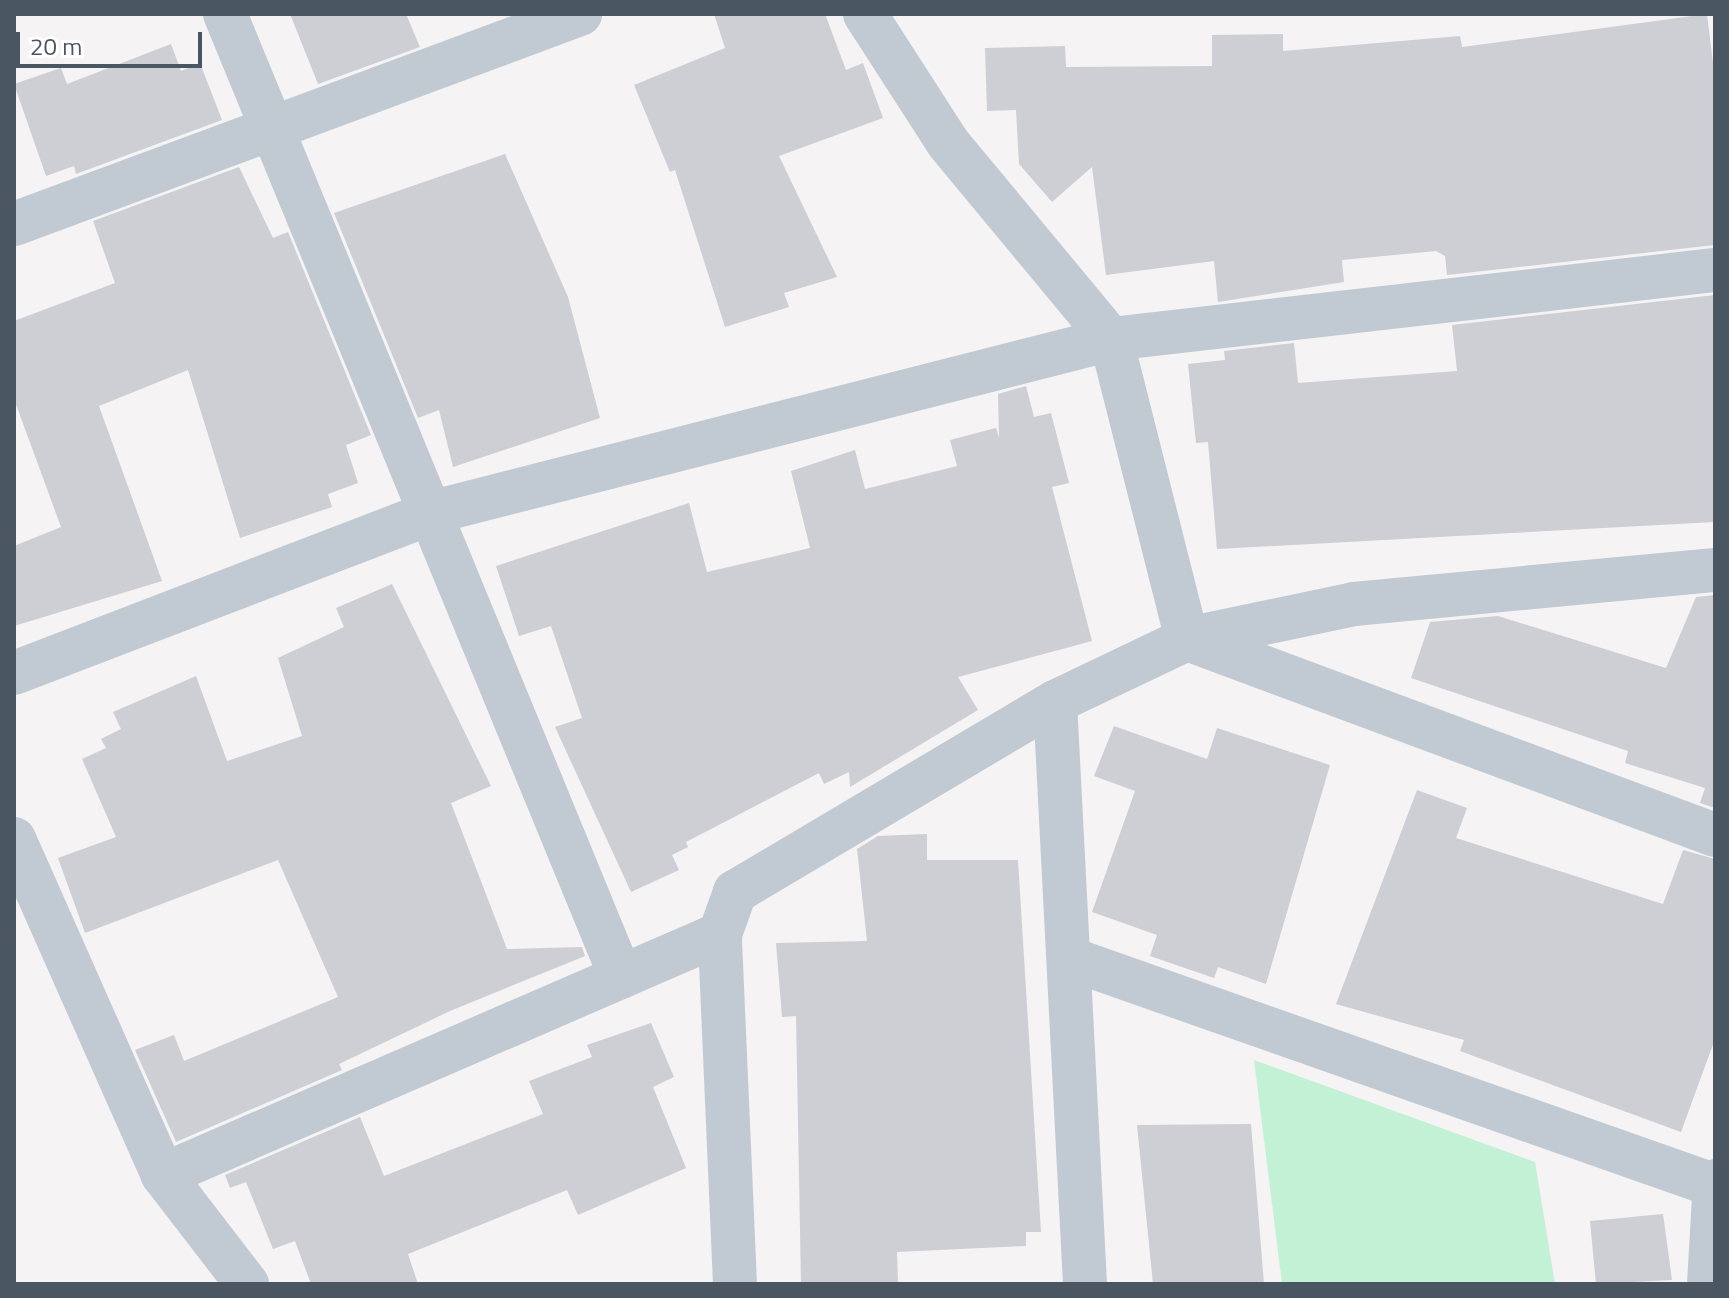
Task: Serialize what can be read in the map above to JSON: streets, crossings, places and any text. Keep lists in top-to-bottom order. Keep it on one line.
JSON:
{"scale_bar":"20 m"}
